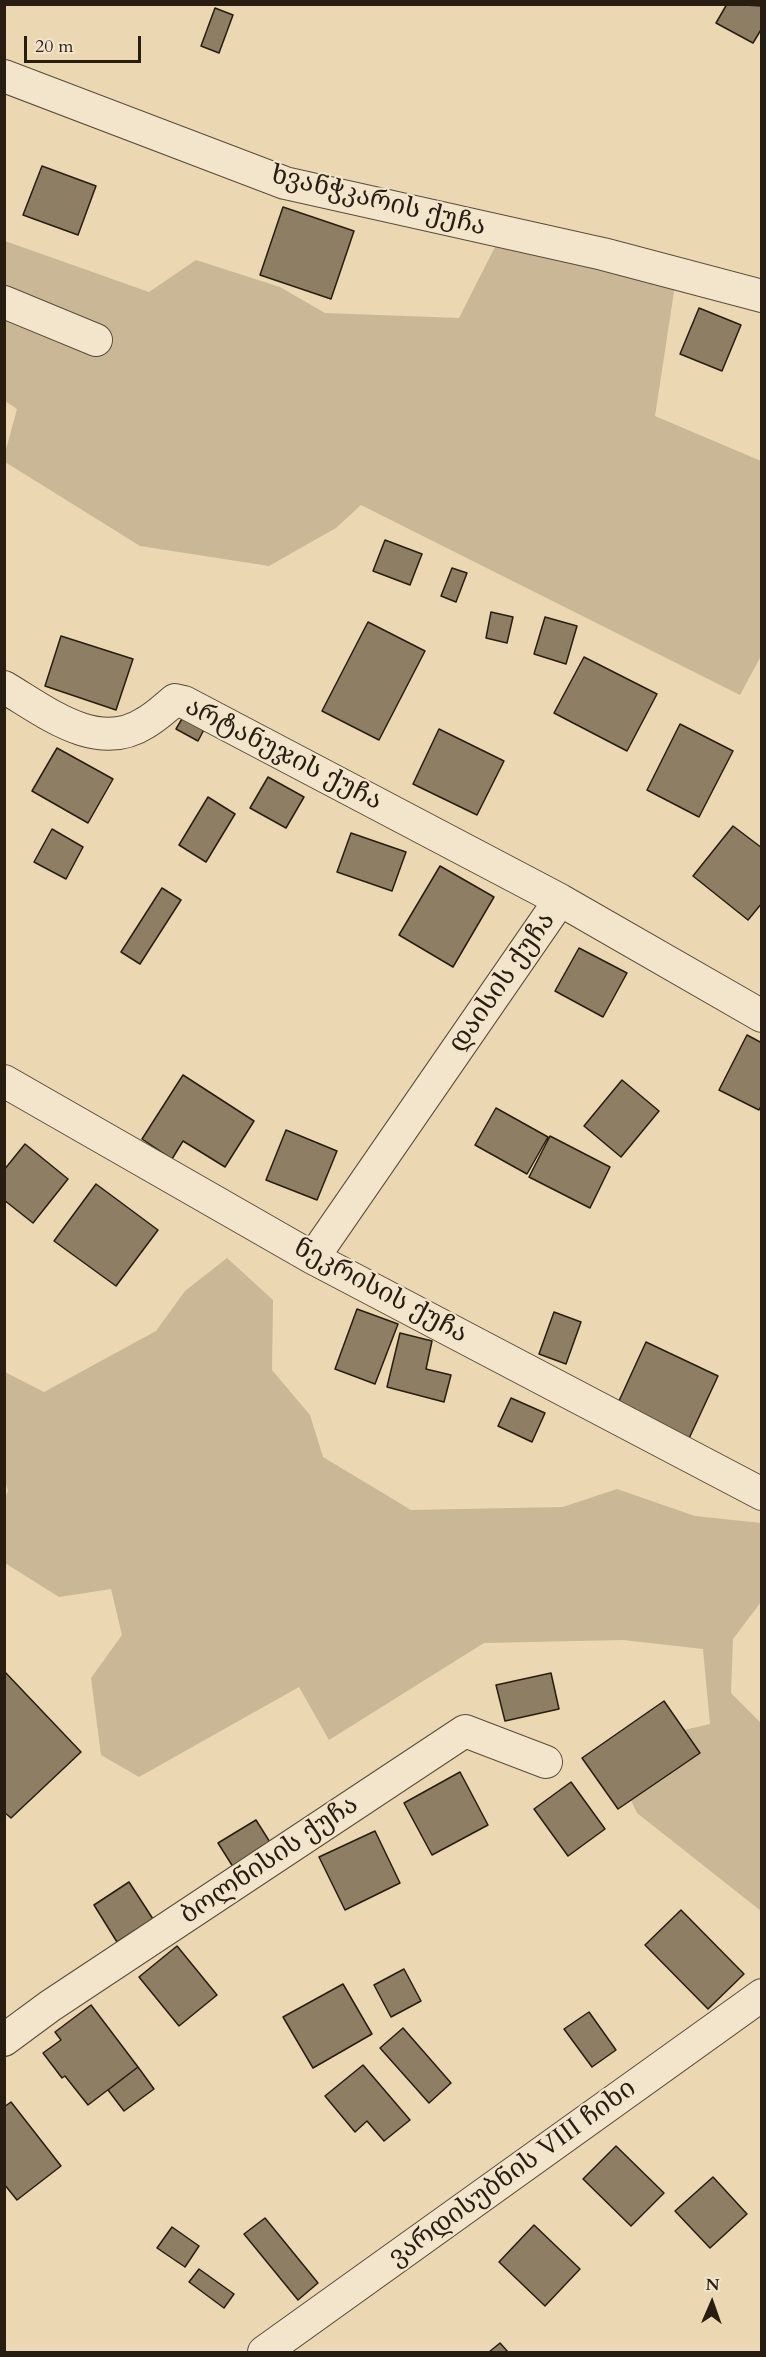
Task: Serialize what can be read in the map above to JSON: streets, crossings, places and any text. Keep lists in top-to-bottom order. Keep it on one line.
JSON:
{"streets":{"street":["ხვანჭკარის ქუჩა","არტანუჯის ქუჩა","დაისის ქუჩა","ნეკრისის ქუჩა","ბოლნისის ქუჩა","ვარდისუბნის VIII ჩიხი"]},"crossings":[["არტანუჯის ქუჩა","დაისის ქუჩა"],["დაისის ქუჩა","ნეკრისის ქუჩა"]],"scale_bar":"20 m","north":"top"}
